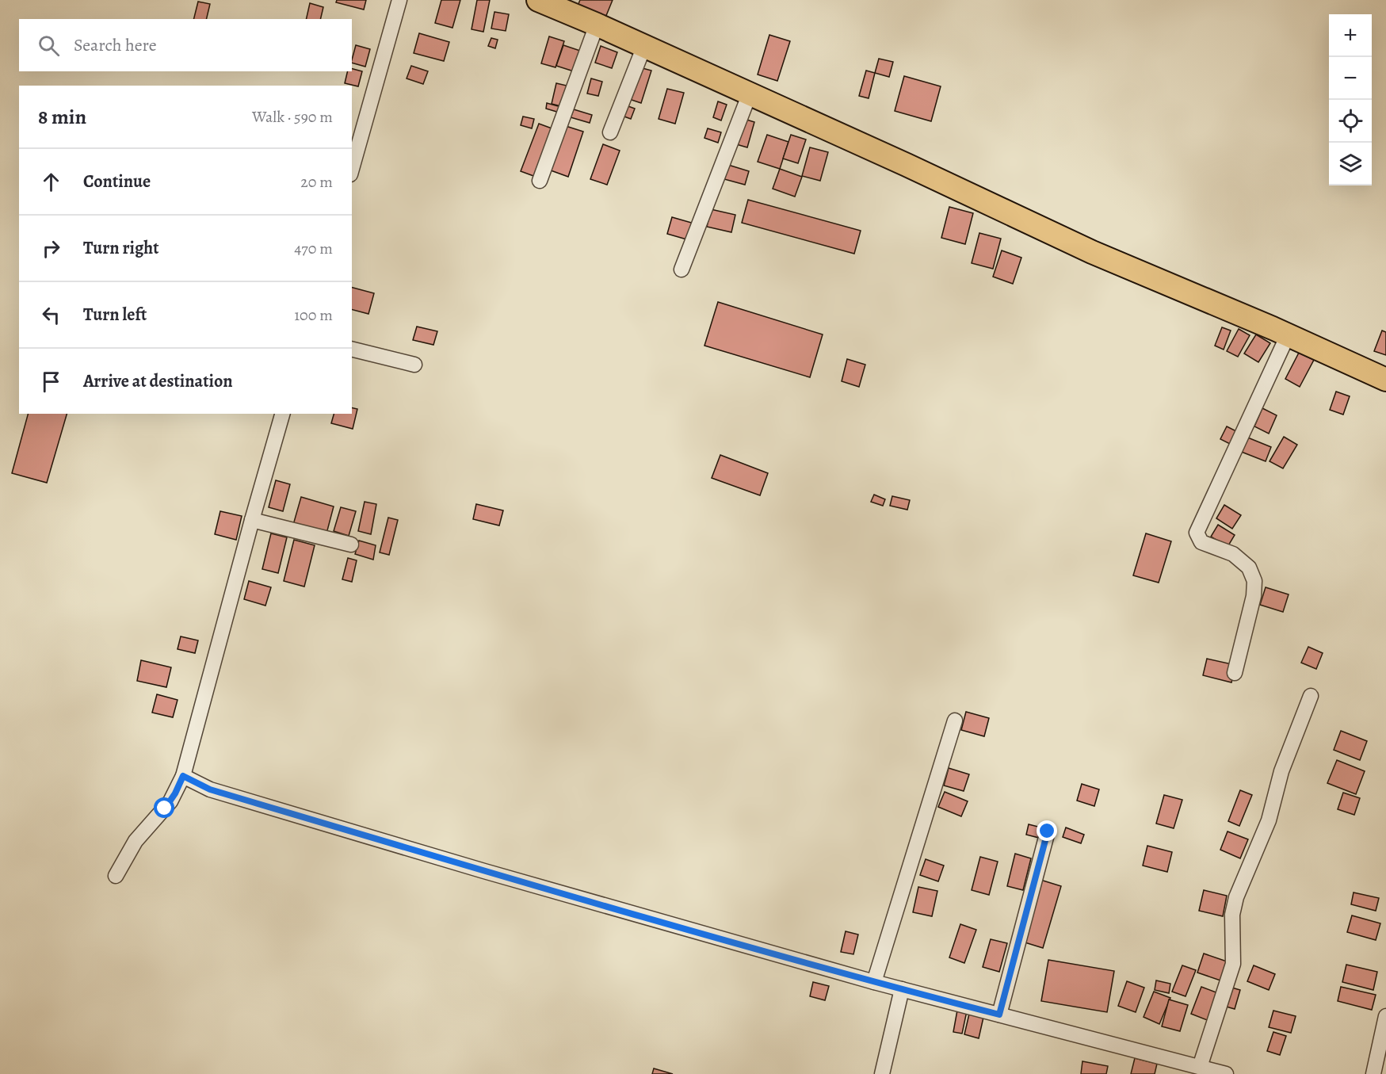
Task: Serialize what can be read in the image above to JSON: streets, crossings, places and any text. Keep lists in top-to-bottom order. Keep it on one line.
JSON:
{"page":{"map_buttons":["+","−"],"search":"Search here","heading":["8 min","Walk · 590 m"],"list":[["Continue","20 m"],["Turn right","470 m"],["Turn left","100 m"],"Arrive at destination"]}}
